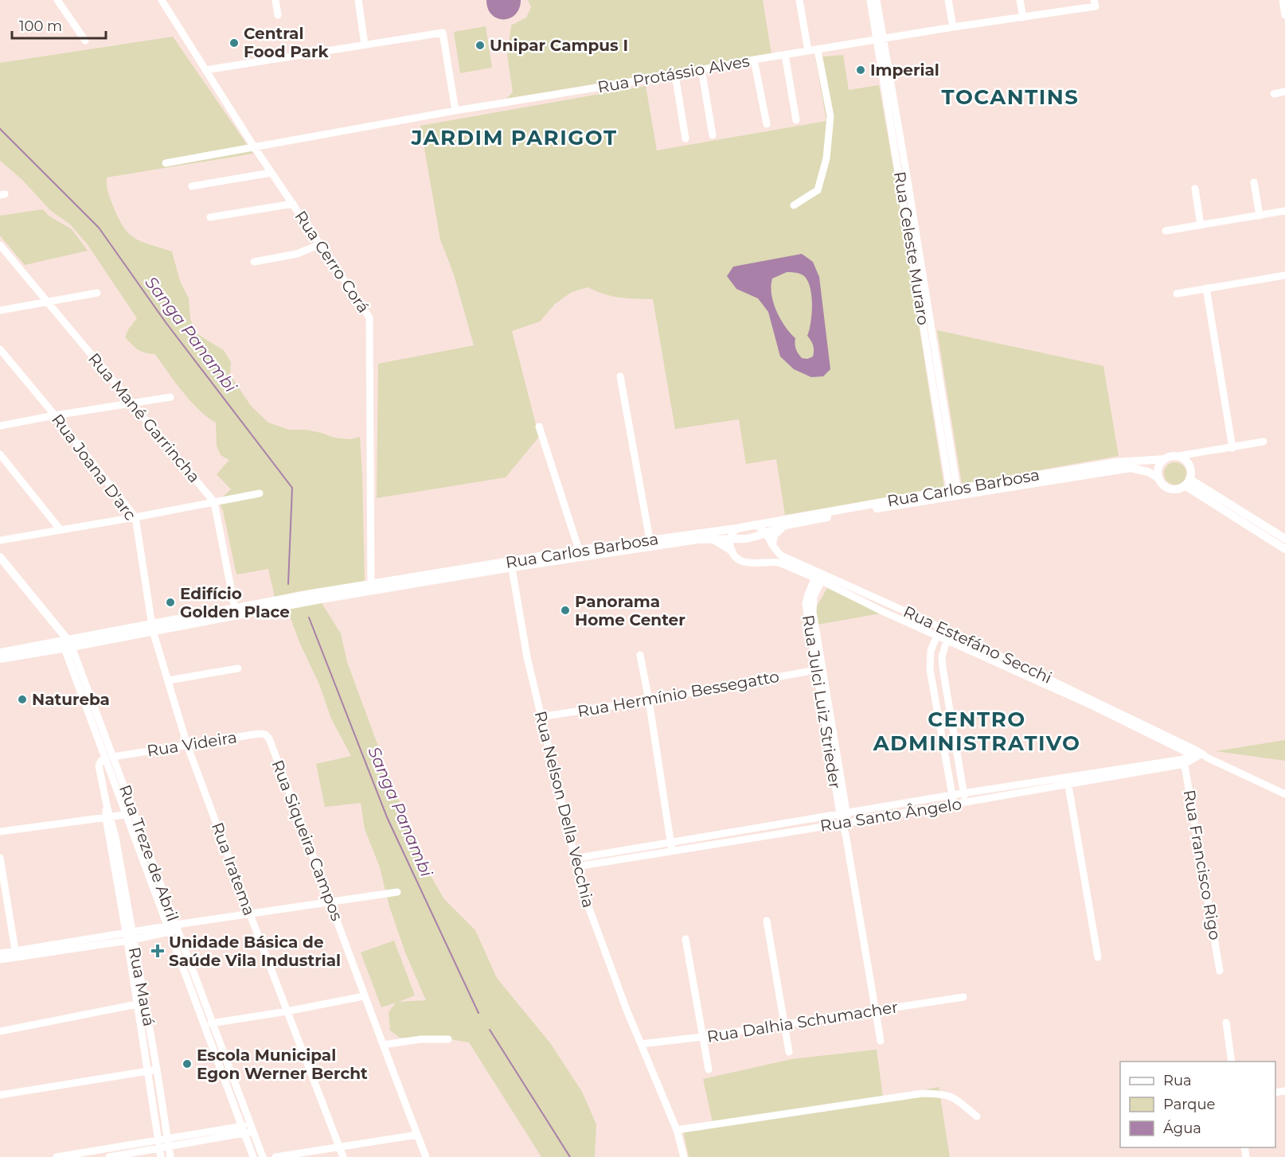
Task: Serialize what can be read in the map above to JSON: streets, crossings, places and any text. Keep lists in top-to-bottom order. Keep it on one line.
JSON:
{"streets":{"street":["Rua Protássio Alves","Rua Celeste Muraro","Rua Cerro Corá","Rua Mané Garrincha","Rua Joana D'arc","Rua Carlos Barbosa","Rua Estefáno Secchi","Rua Hermínio Bessegatto","Rua Julci Luiz Strieder","Rua Videira","Rua Nelson Della Vecchia","Rua Santo Ângelo","Rua Siqueira Campos","Rua Treze de Abril","Rua Francisco Rigo","Rua Iratema","Rua Mauá","Rua Dalhia Schumacher"]},"crossings":[["Rua Protássio Alves","Rua Celeste Muraro"],["Rua Protássio Alves","Rua Cerro Corá"],["Rua Celeste Muraro","Rua Carlos Barbosa"],["Rua Cerro Corá","Rua Carlos Barbosa"],["Rua Mané Garrincha","Rua Carlos Barbosa"],["Rua Joana D'arc","Rua Carlos Barbosa"],["Rua Joana D'arc","Rua Iratema"],["Rua Carlos Barbosa","Rua Estefáno Secchi"],["Rua Carlos Barbosa","Rua Nelson Della Vecchia"],["Rua Carlos Barbosa","Rua Treze de Abril"],["Rua Carlos Barbosa","Rua Iratema"],["Rua Estefáno Secchi","Rua Julci Luiz Strieder"],["Rua Hermínio Bessegatto","Rua Julci Luiz Strieder"],["Rua Hermínio Bessegatto","Rua Nelson Della Vecchia"],["Rua Julci Luiz Strieder","Rua Santo Ângelo"],["Rua Julci Luiz Strieder","Rua Dalhia Schumacher"],["Rua Videira","Rua Siqueira Campos"],["Rua Videira","Rua Treze de Abril"],["Rua Videira","Rua Iratema"],["Rua Videira","Rua Mauá"],["Rua Nelson Della Vecchia","Rua Santo Ângelo"],["Rua Nelson Della Vecchia","Rua Dalhia Schumacher"],["Rua Santo Ângelo","Rua Francisco Rigo"],["Rua Treze de Abril","Rua Mauá"]],"districts":["TOCANTINS","JARDIM PARIGOT","CENTRO ADMINISTRATIVO"],"water":["Sanga Panambi"],"places":{"other":["Central Food Park","Unipar Campus I","Imperial","Edifício Golden Place","Panorama Home Center","Natureba","Escola Municipal Egon Werner Bercht"],"health":["Unidade Básica de Saúde Vila Industrial"]},"legend":["Rua","Parque","Água"],"scale_bar":"100 m"}
